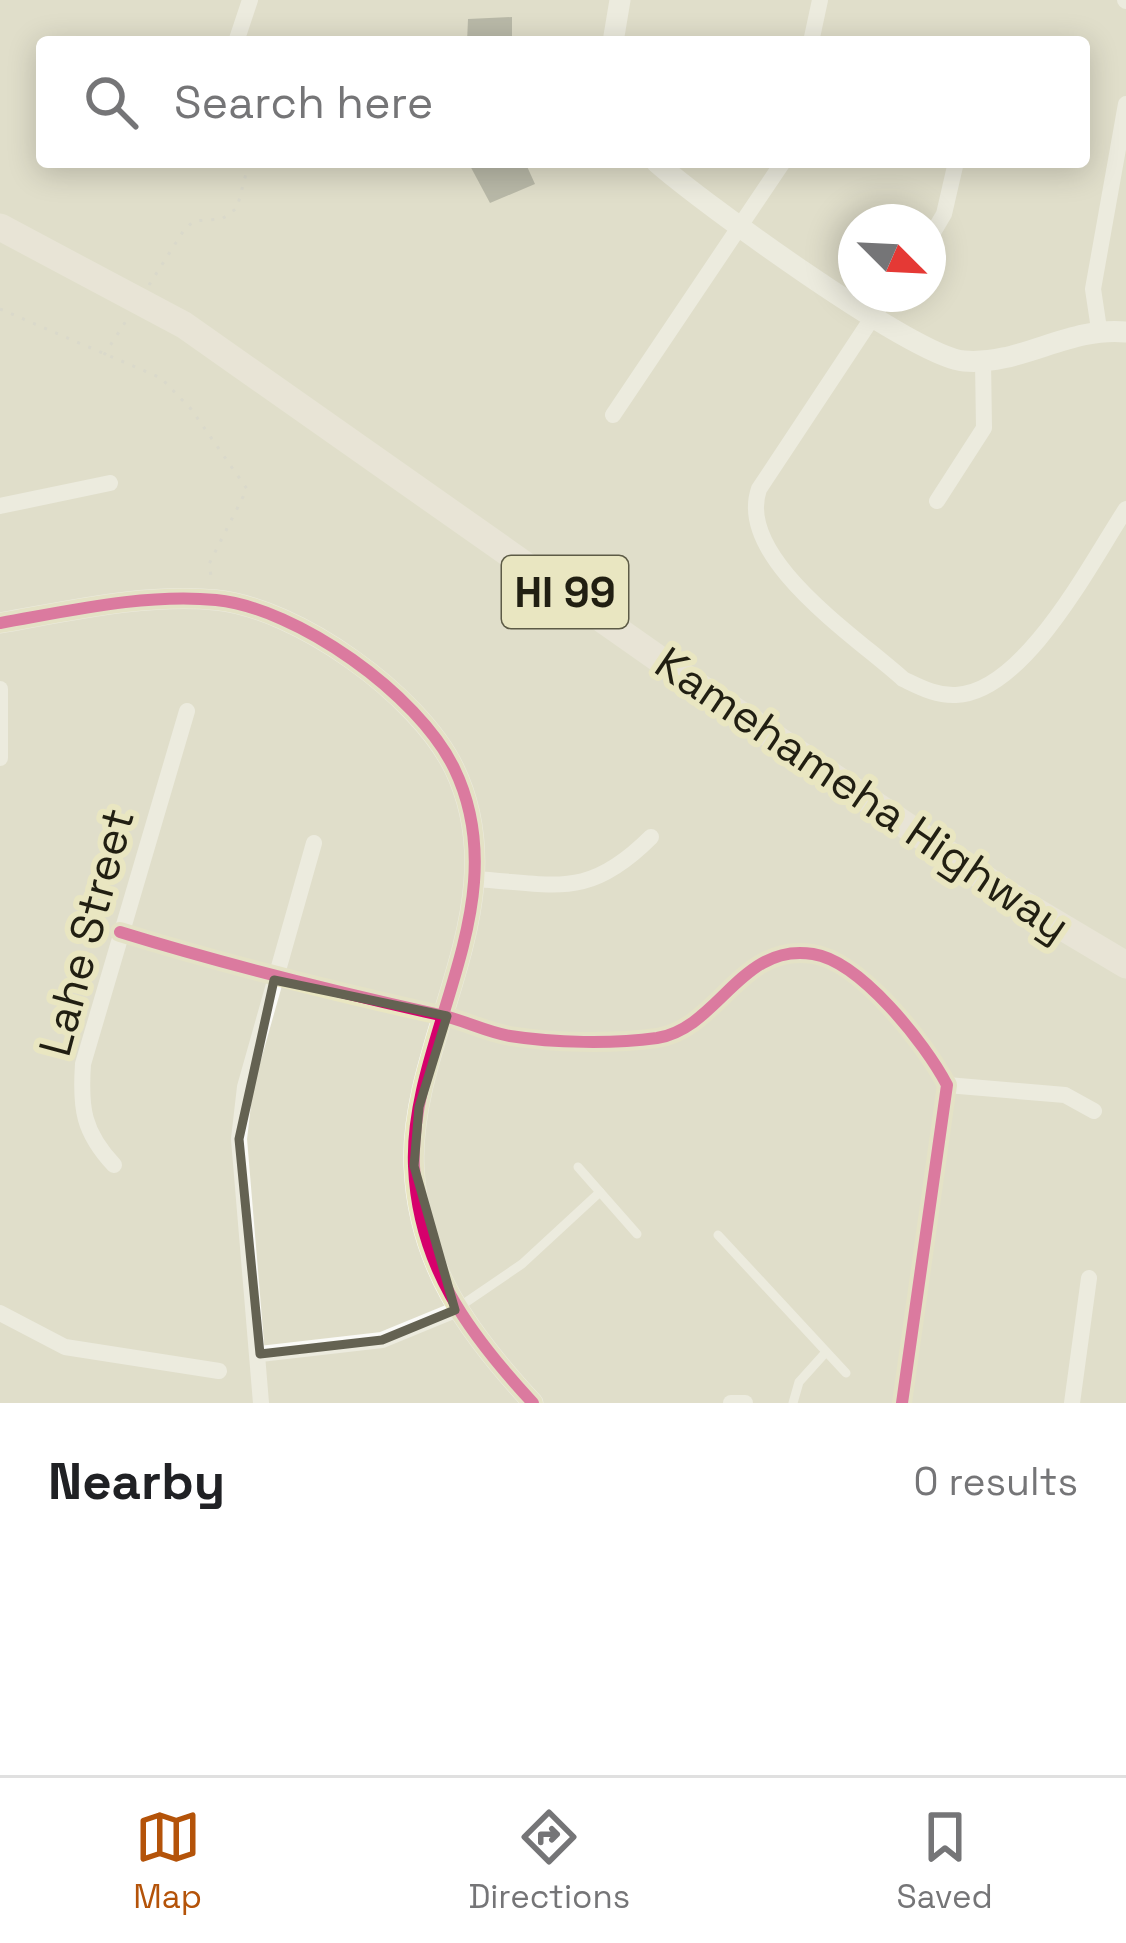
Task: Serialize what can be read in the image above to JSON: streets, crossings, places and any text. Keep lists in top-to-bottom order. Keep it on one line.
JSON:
{"streets":{"main road":["HI 99","Kamehameha Highway"],"street":["Lahe Street"]},"north":"bottom right","page":{"search":"Search here","heading":["Nearby","0 results"],"nav":["Map","Directions","Saved"]}}
